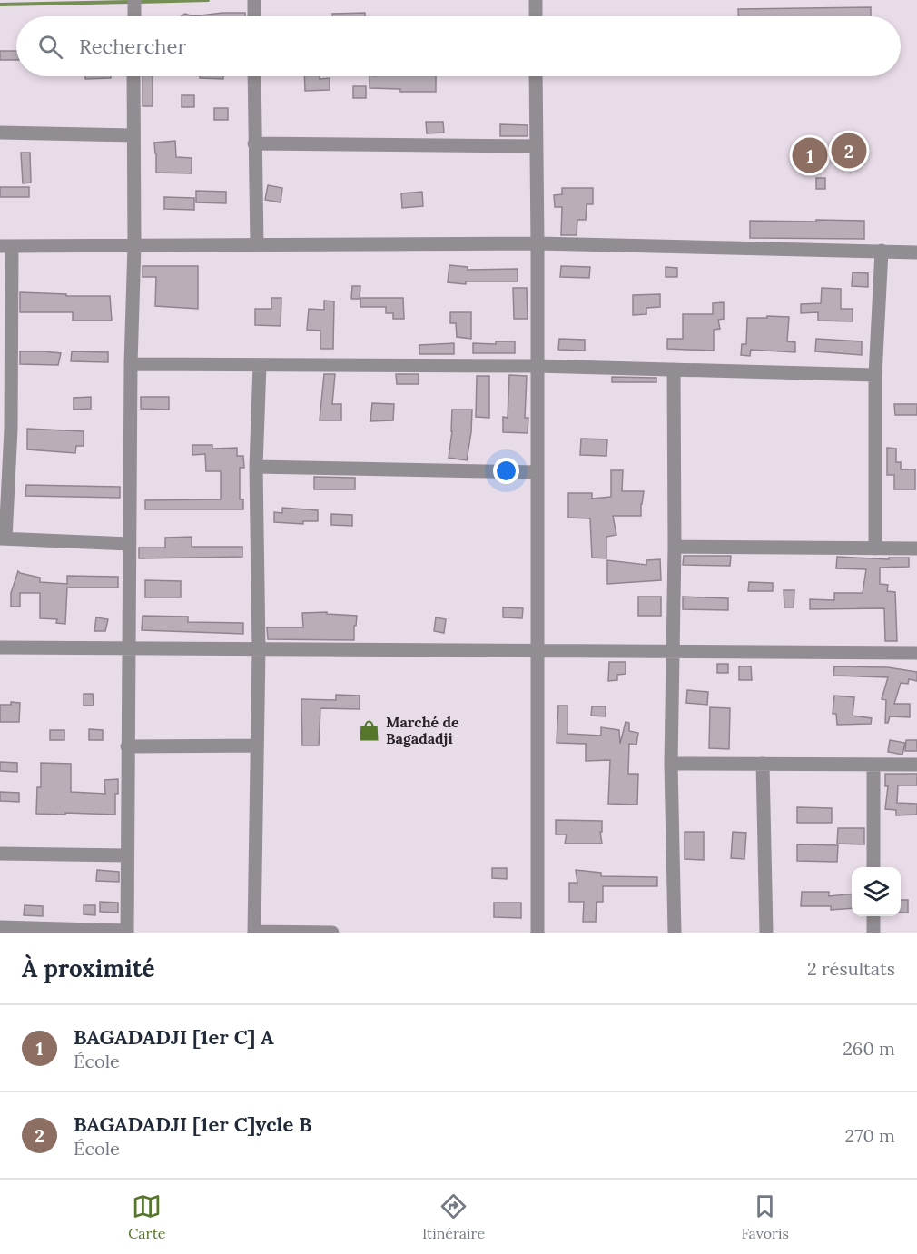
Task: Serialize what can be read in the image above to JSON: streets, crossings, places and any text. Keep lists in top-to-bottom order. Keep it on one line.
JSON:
{"places":{"shop":["Marché de Bagadadji"]},"page":{"search":"Rechercher","pins":["2","1"],"heading":["À proximité","2 résultats"],"list":[{"mark":"1","name":"BAGADADJI [1er C] A","note":"École","value":"260 m"},{"mark":"2","name":"BAGADADJI [1er C]ycle B","note":"École","value":"270 m"}],"nav":["Carte","Itinéraire","Favoris"]}}
